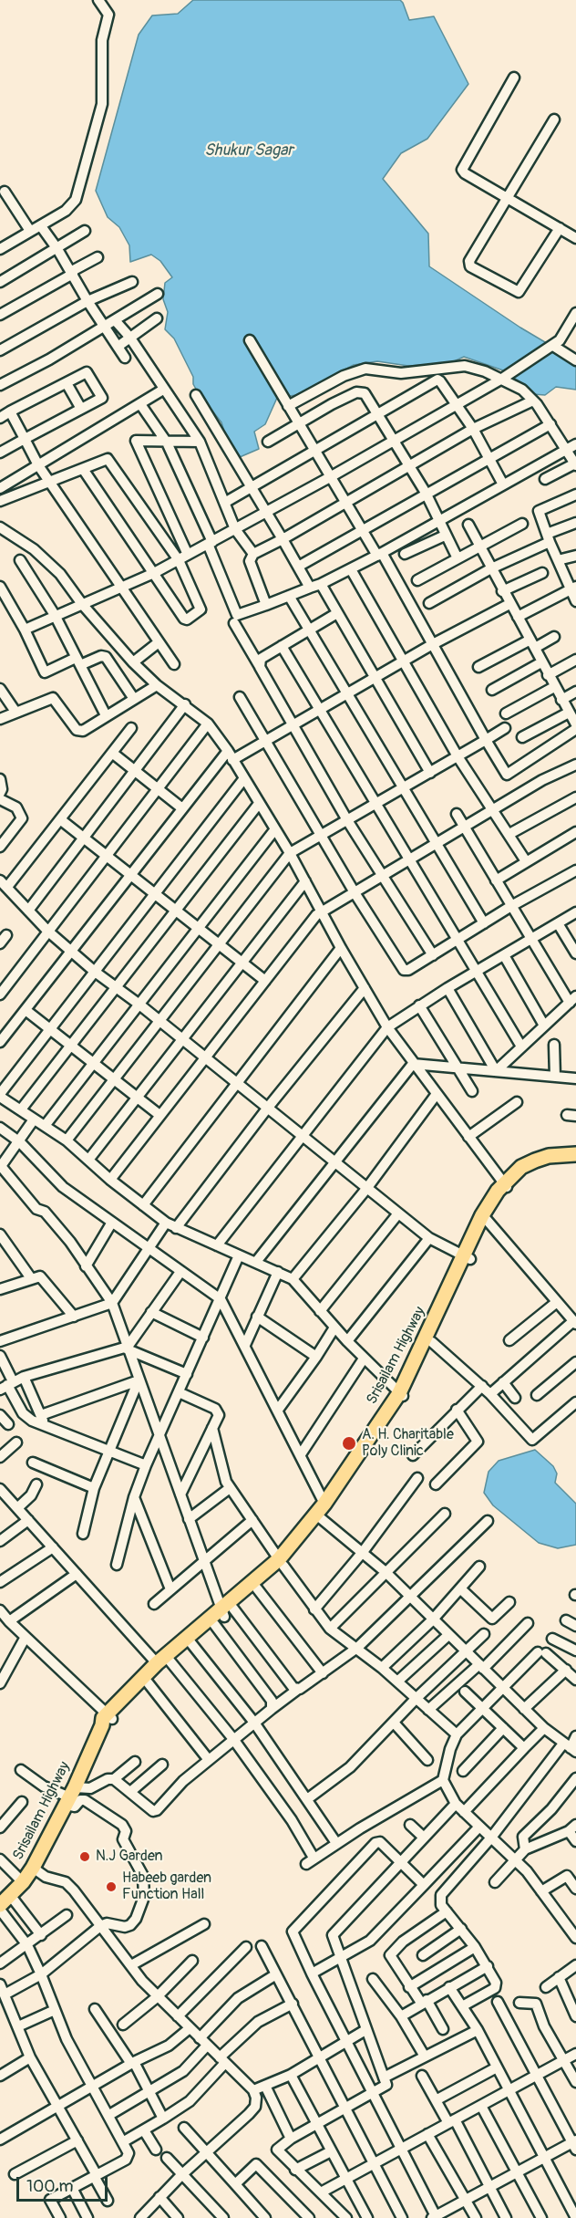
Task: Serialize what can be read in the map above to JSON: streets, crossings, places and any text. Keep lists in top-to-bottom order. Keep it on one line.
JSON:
{"streets":{"highway":["Srisailam Highway"]},"water":["Shukur Sagar"],"places":["A. H. Charitable Poly Clinic","N.J Garden","Habeeb garden Function Hall"],"scale_bar":"100 m"}
